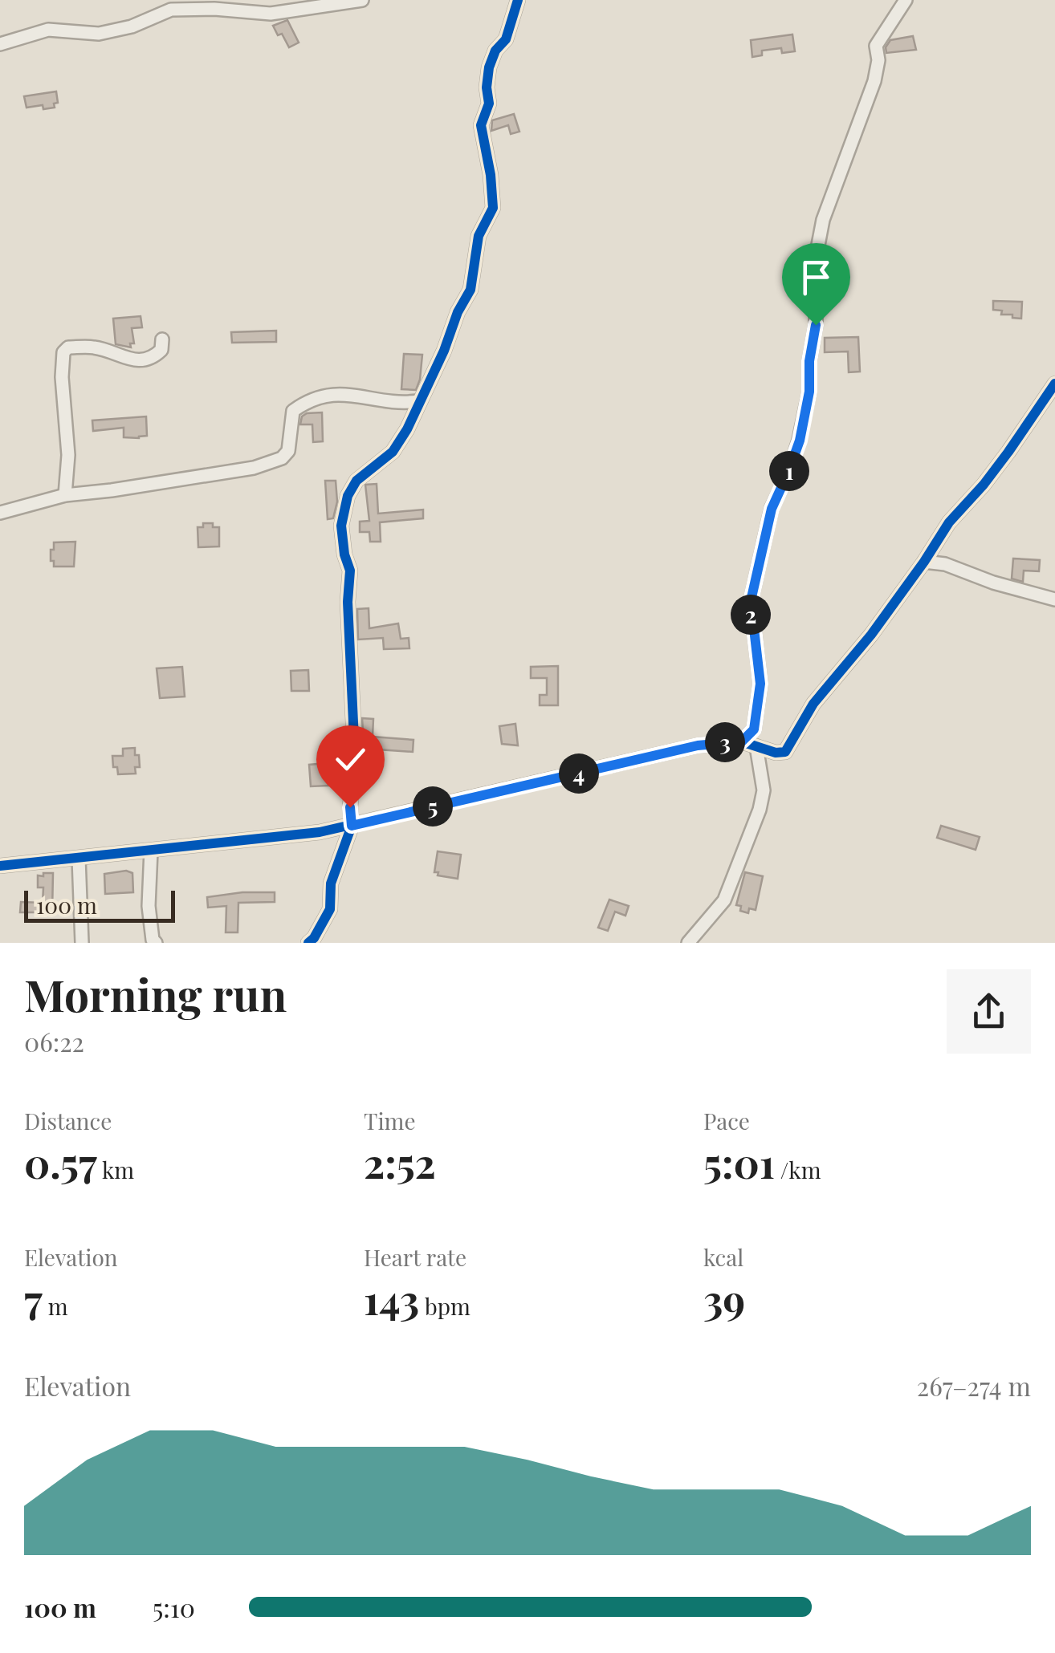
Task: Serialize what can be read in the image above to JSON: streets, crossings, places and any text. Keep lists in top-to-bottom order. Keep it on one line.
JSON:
{"scale_bar":"100 m","page":{"pins":["1","2","3","4","5"],"scale":"100 m","heading":["Morning run","06:22"],"stats":[["Distance","0.57 km"],["Time","2:52"],["Pace","5:01 /km"],["Elevation","7 m"],["Heart rate","143 bpm"],["kcal","39"]],"chart":["Elevation","267–274 m"],"list":[{"name":"100 m","note":"5:10"}]}}
